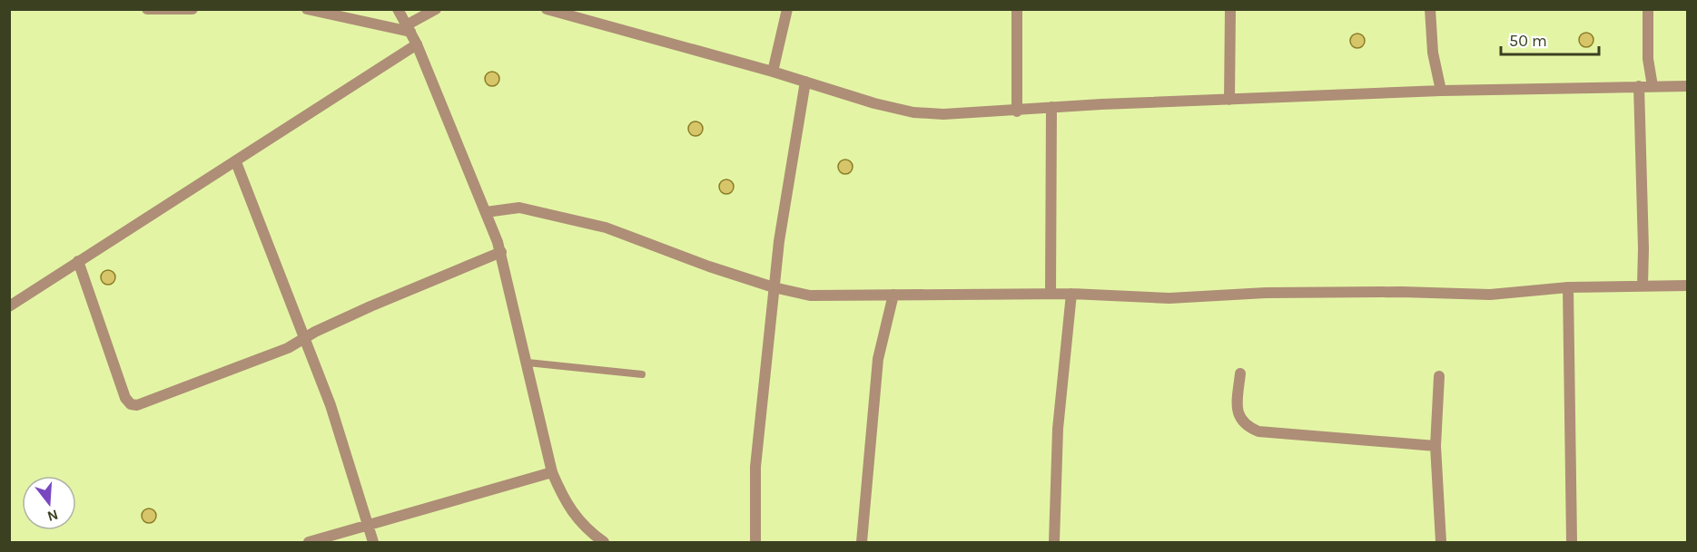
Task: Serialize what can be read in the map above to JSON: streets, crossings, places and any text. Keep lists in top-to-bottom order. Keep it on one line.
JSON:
{"scale_bar":"50 m","north":"bottom"}
